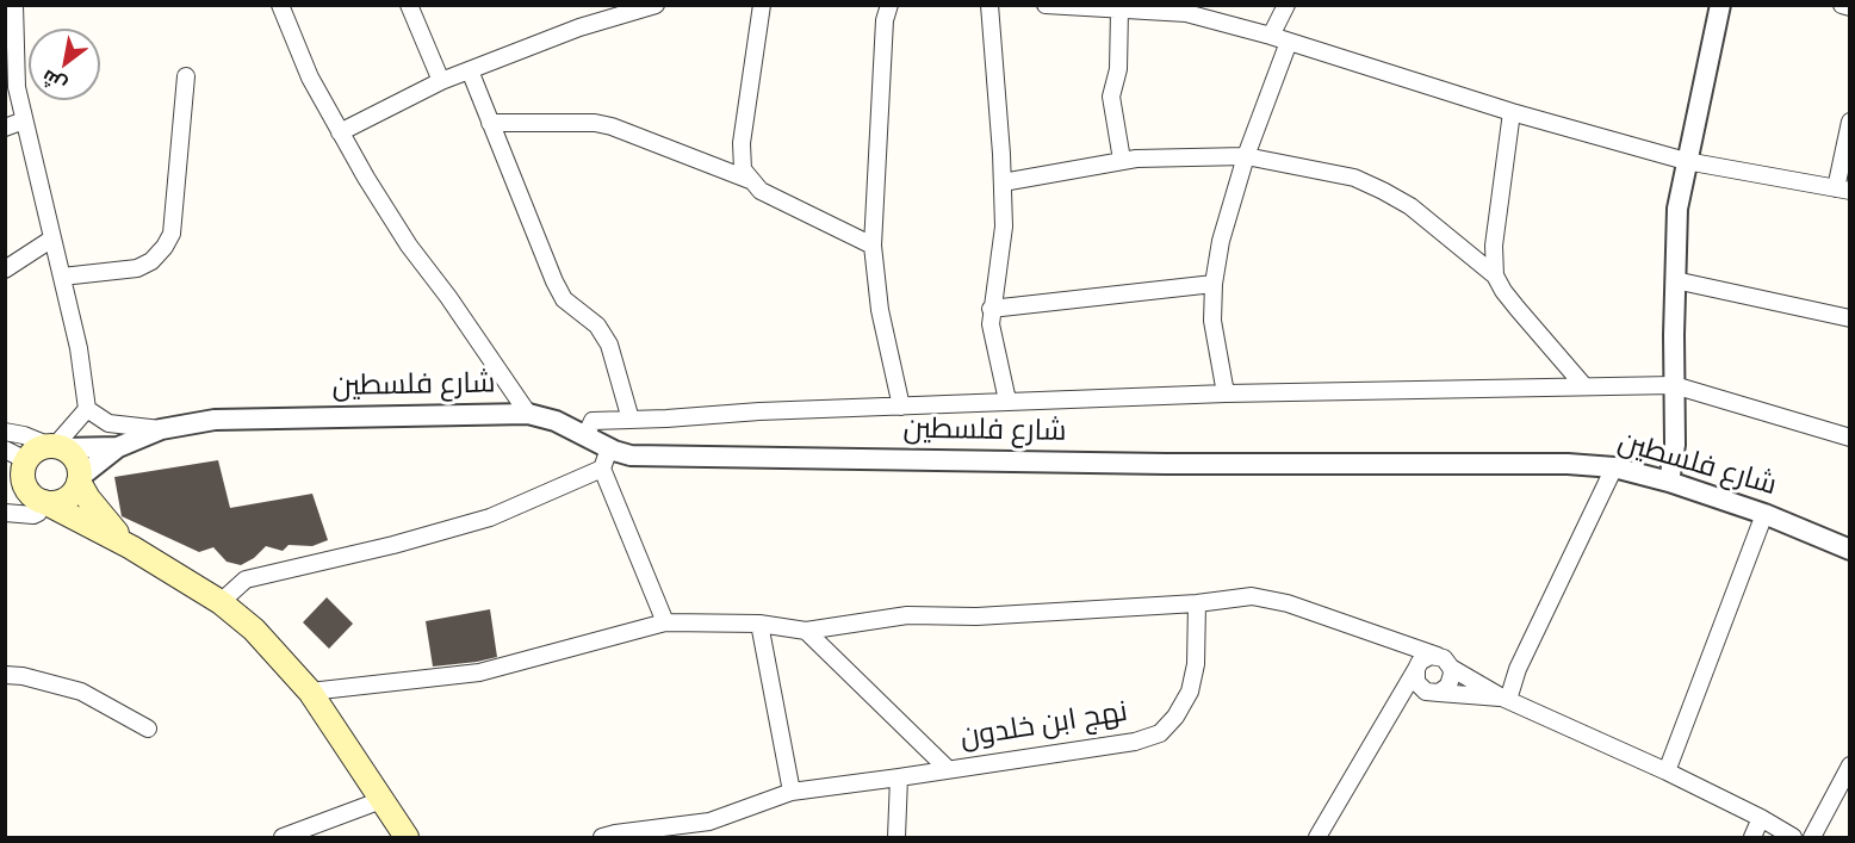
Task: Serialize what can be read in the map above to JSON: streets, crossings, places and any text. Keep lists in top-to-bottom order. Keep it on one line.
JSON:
{"streets":{"street":["شارع فلسطين","نهج ابن خلدون"]},"north":"bottom left"}
